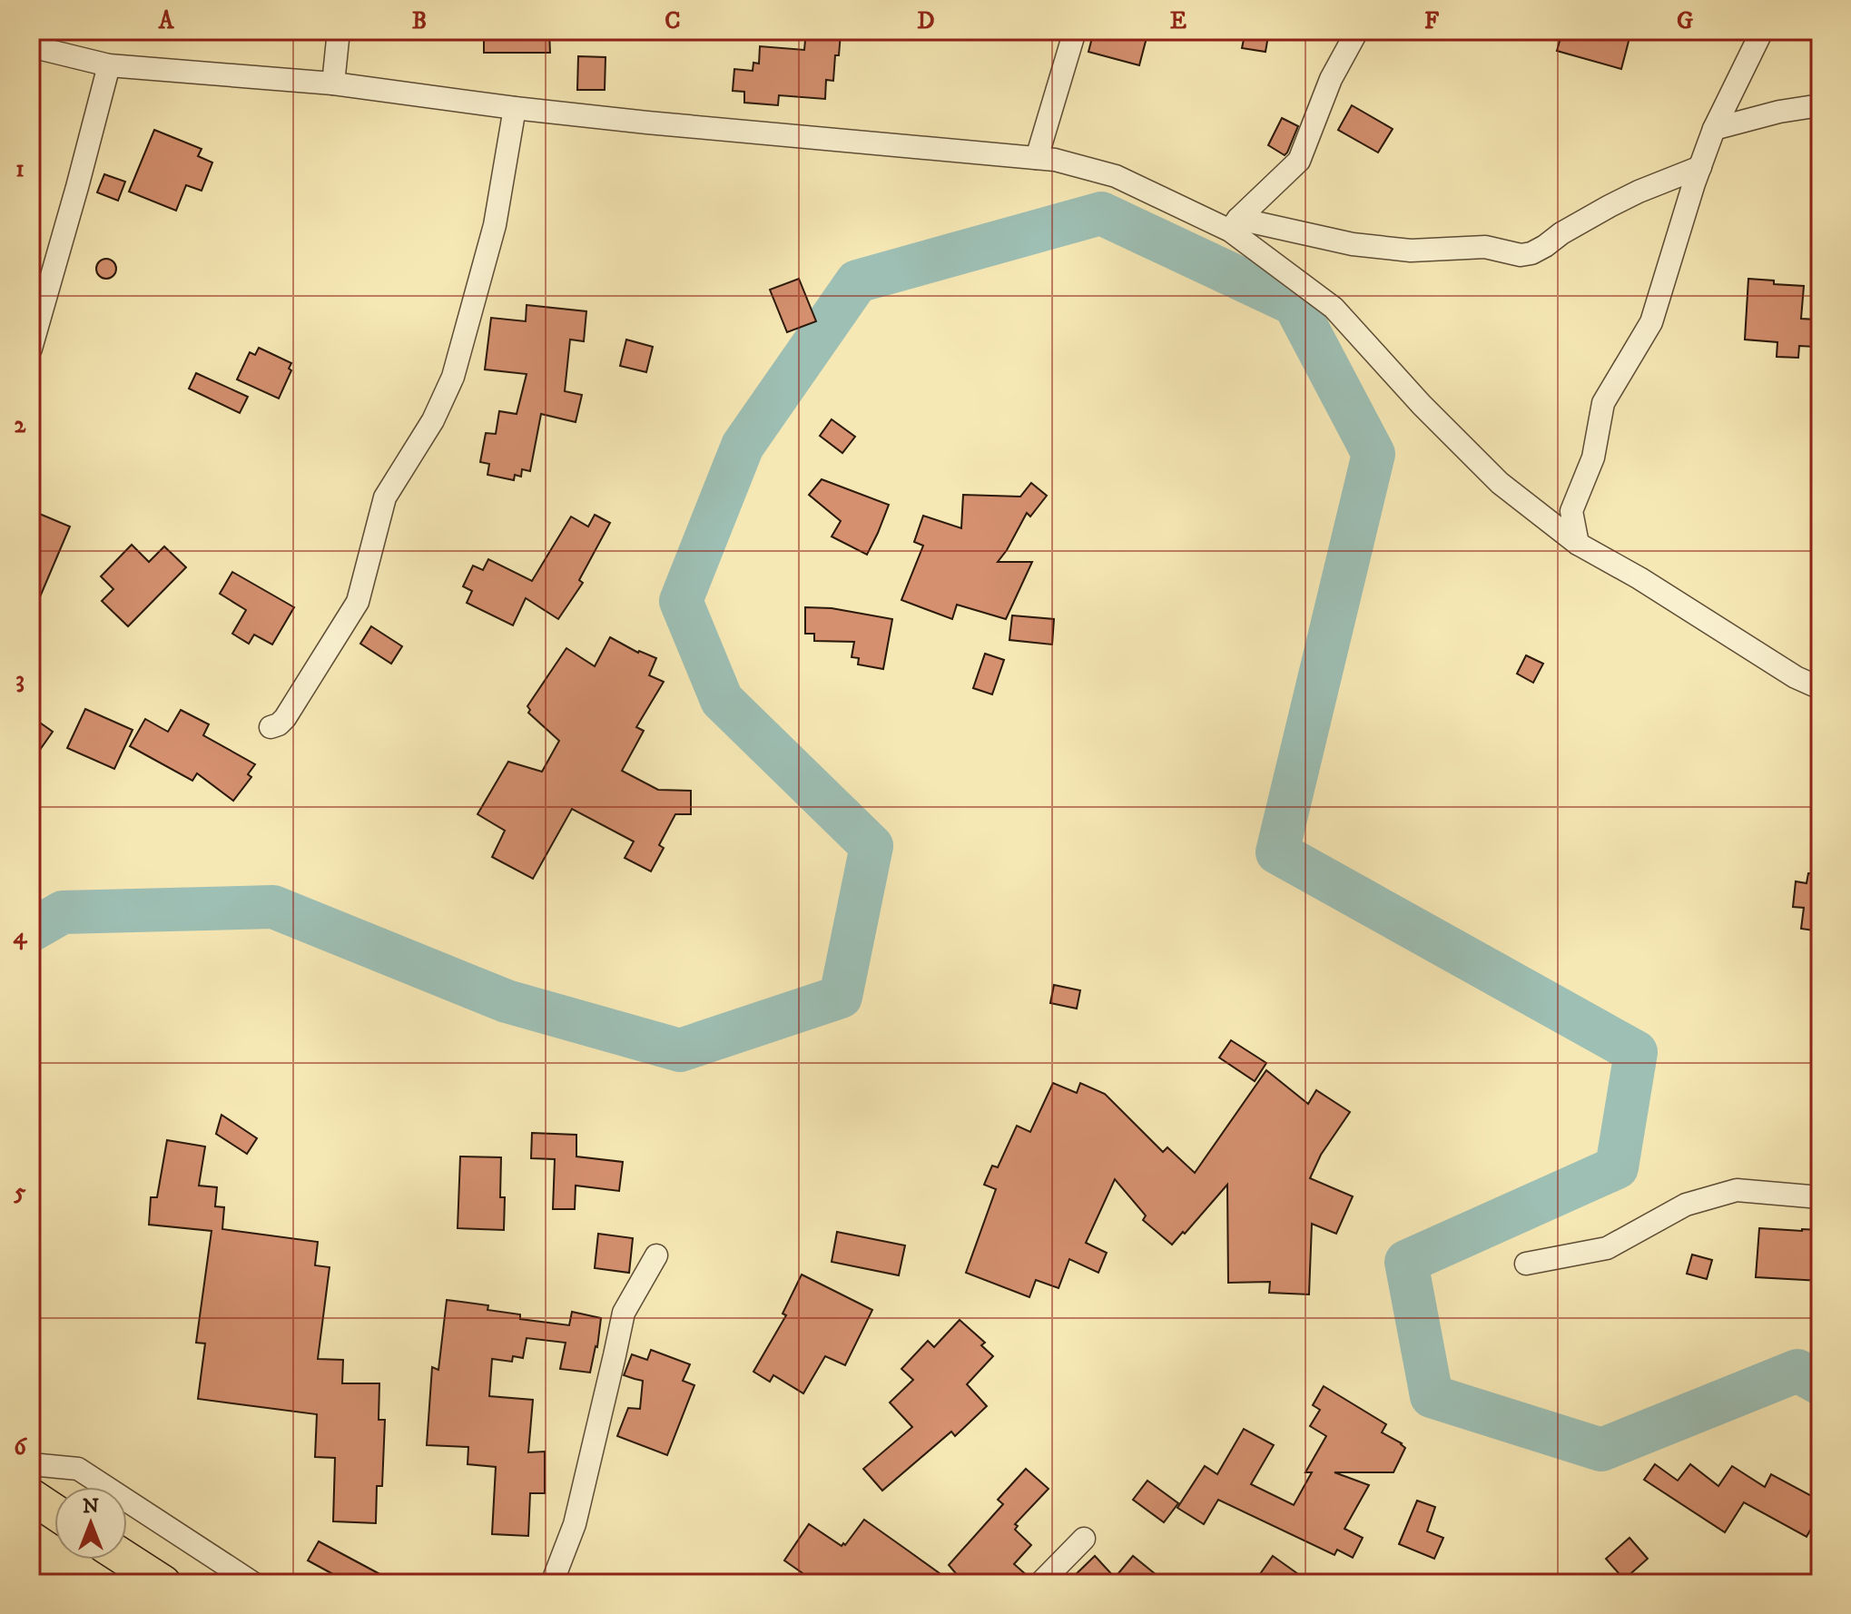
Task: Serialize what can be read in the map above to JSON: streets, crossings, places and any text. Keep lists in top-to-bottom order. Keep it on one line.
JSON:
{"north":"top","grid":{"columns":["A","B","C","D","E","F","G"],"rows":["1","2","3","4","5","6"]}}
